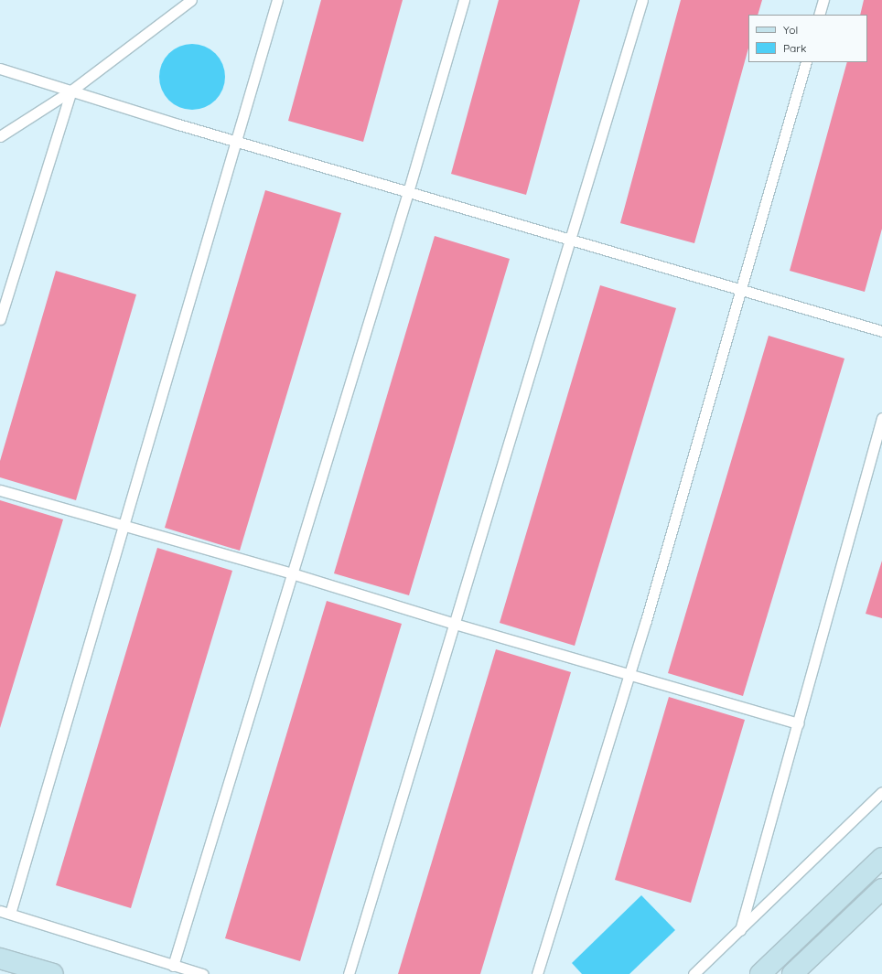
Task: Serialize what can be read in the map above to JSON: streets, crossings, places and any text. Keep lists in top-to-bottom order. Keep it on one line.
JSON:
{"legend":["Yol","Park"]}
